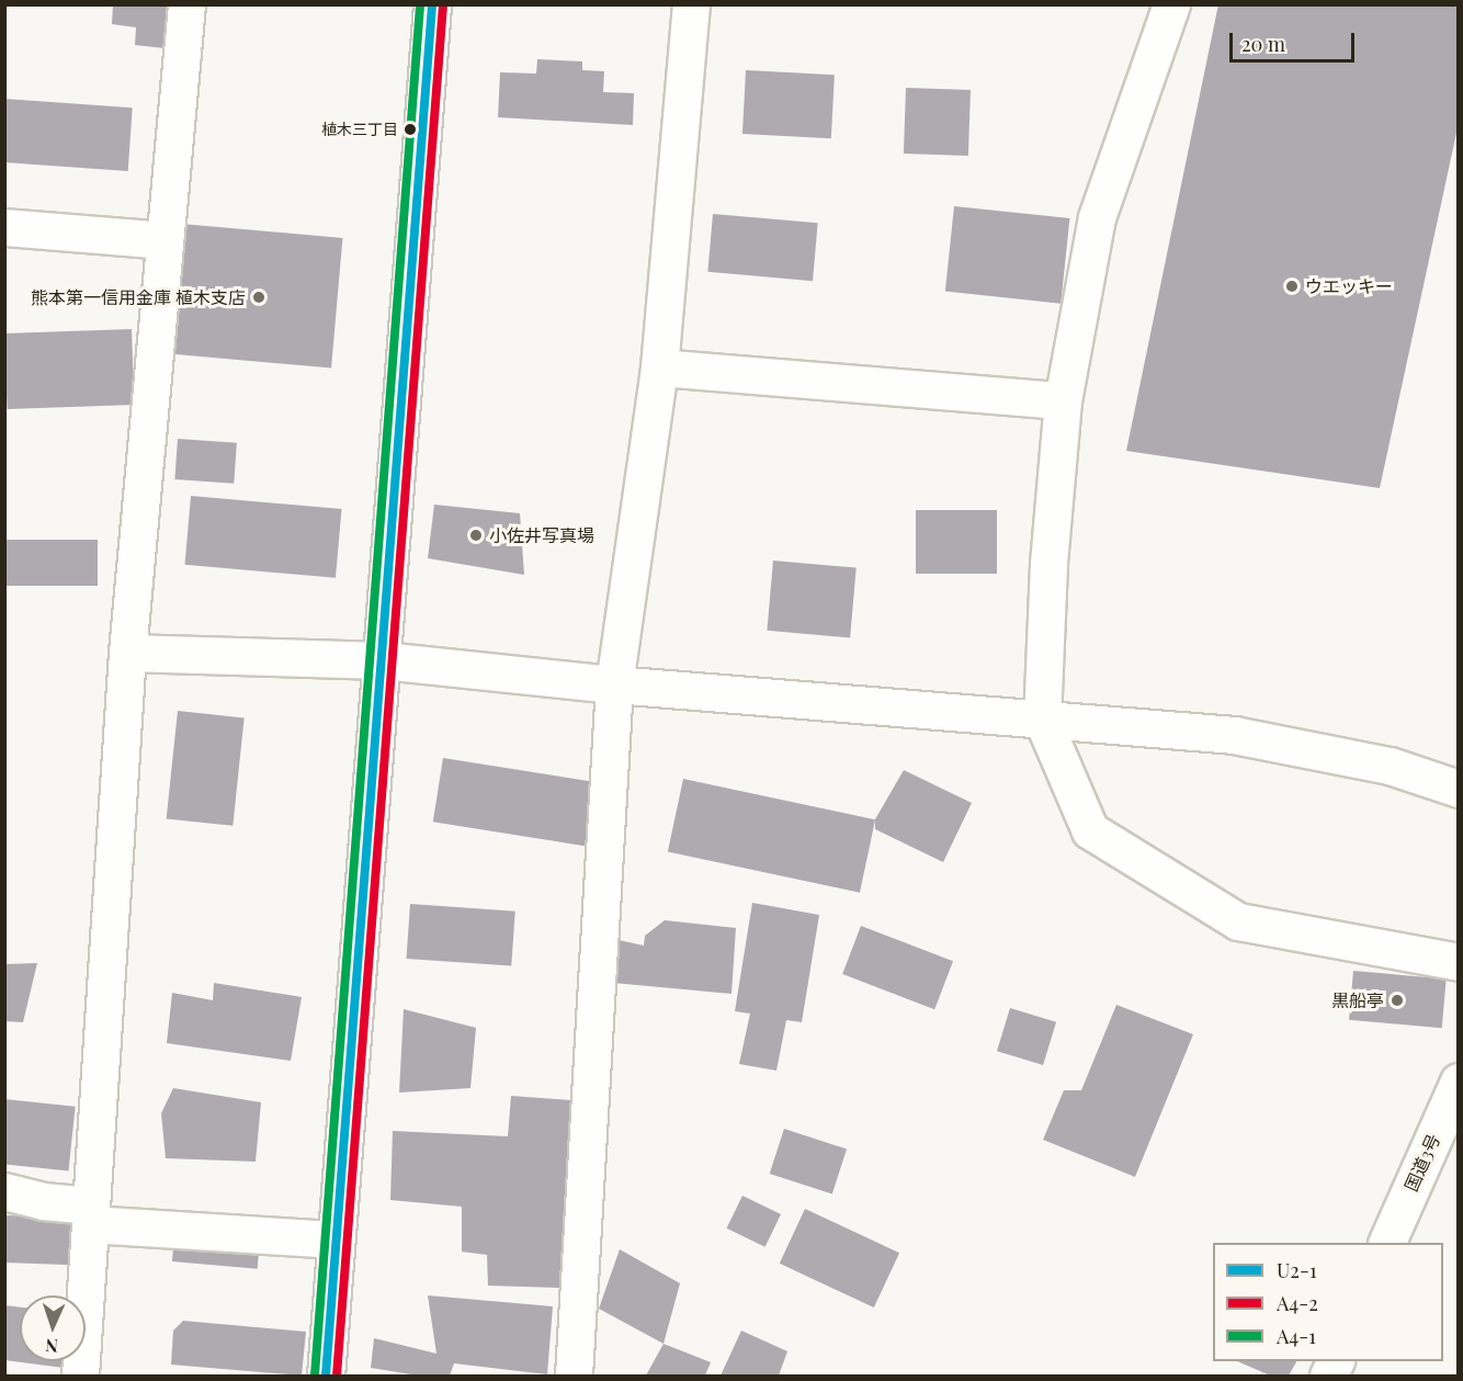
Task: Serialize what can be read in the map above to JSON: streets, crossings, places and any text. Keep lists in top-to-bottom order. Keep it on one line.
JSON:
{"streets":{"main road":["国道3号"]},"places":["植木三丁目","ウエッキー","熊本第一信用金庫 植木支店","小佐井写真場","黒船亭"],"lines":["transit line U2-1","transit line A4-1","transit line A4-2"],"legend":["U2-1","A4-2","A4-1"],"scale_bar":"20 m","north":"bottom"}
